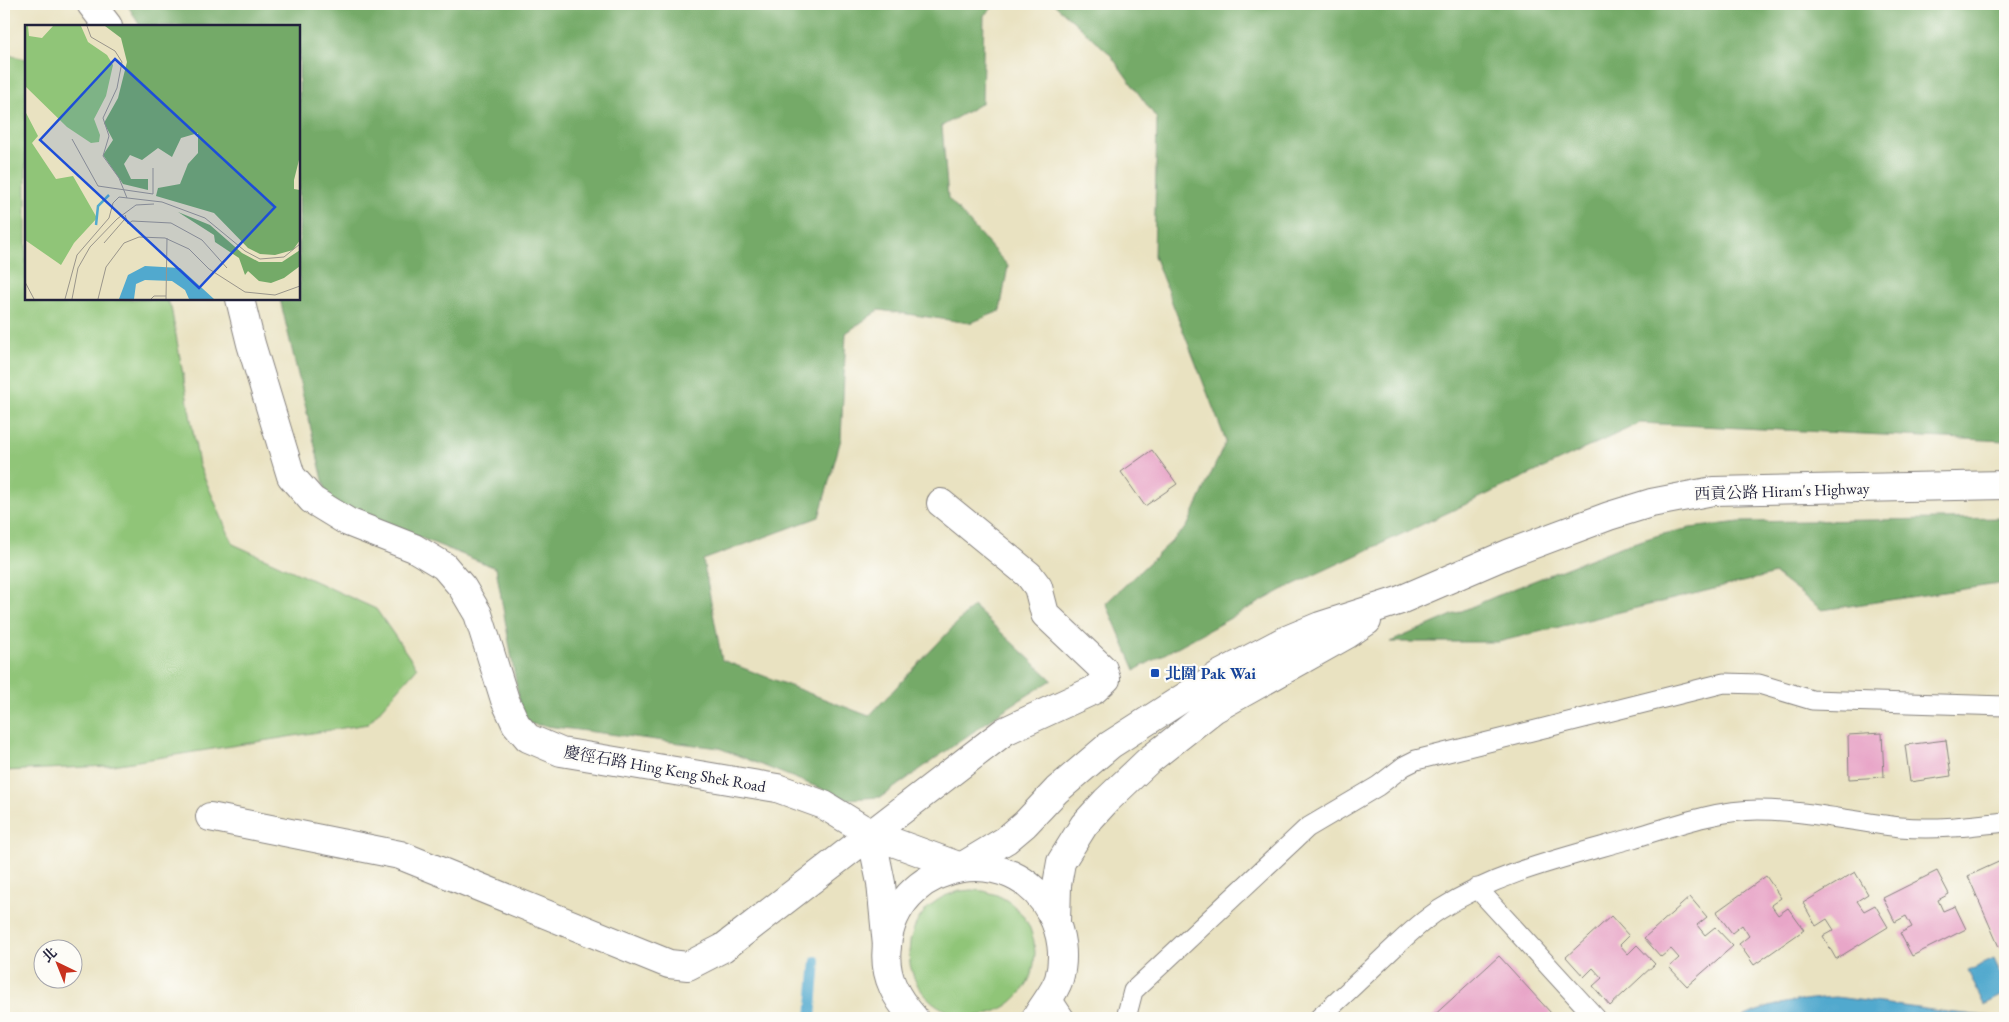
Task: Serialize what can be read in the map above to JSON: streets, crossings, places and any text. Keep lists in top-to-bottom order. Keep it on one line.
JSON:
{"streets":{"street":["西貢公路 Hiram's Highway","慶徑石路 Hing Keng Shek Road"]},"crossings":[["西貢公路 Hiram's Highway","慶徑石路 Hing Keng Shek Road"]],"places":{"transit":["北圍 Pak Wai"]},"north":"top left"}
